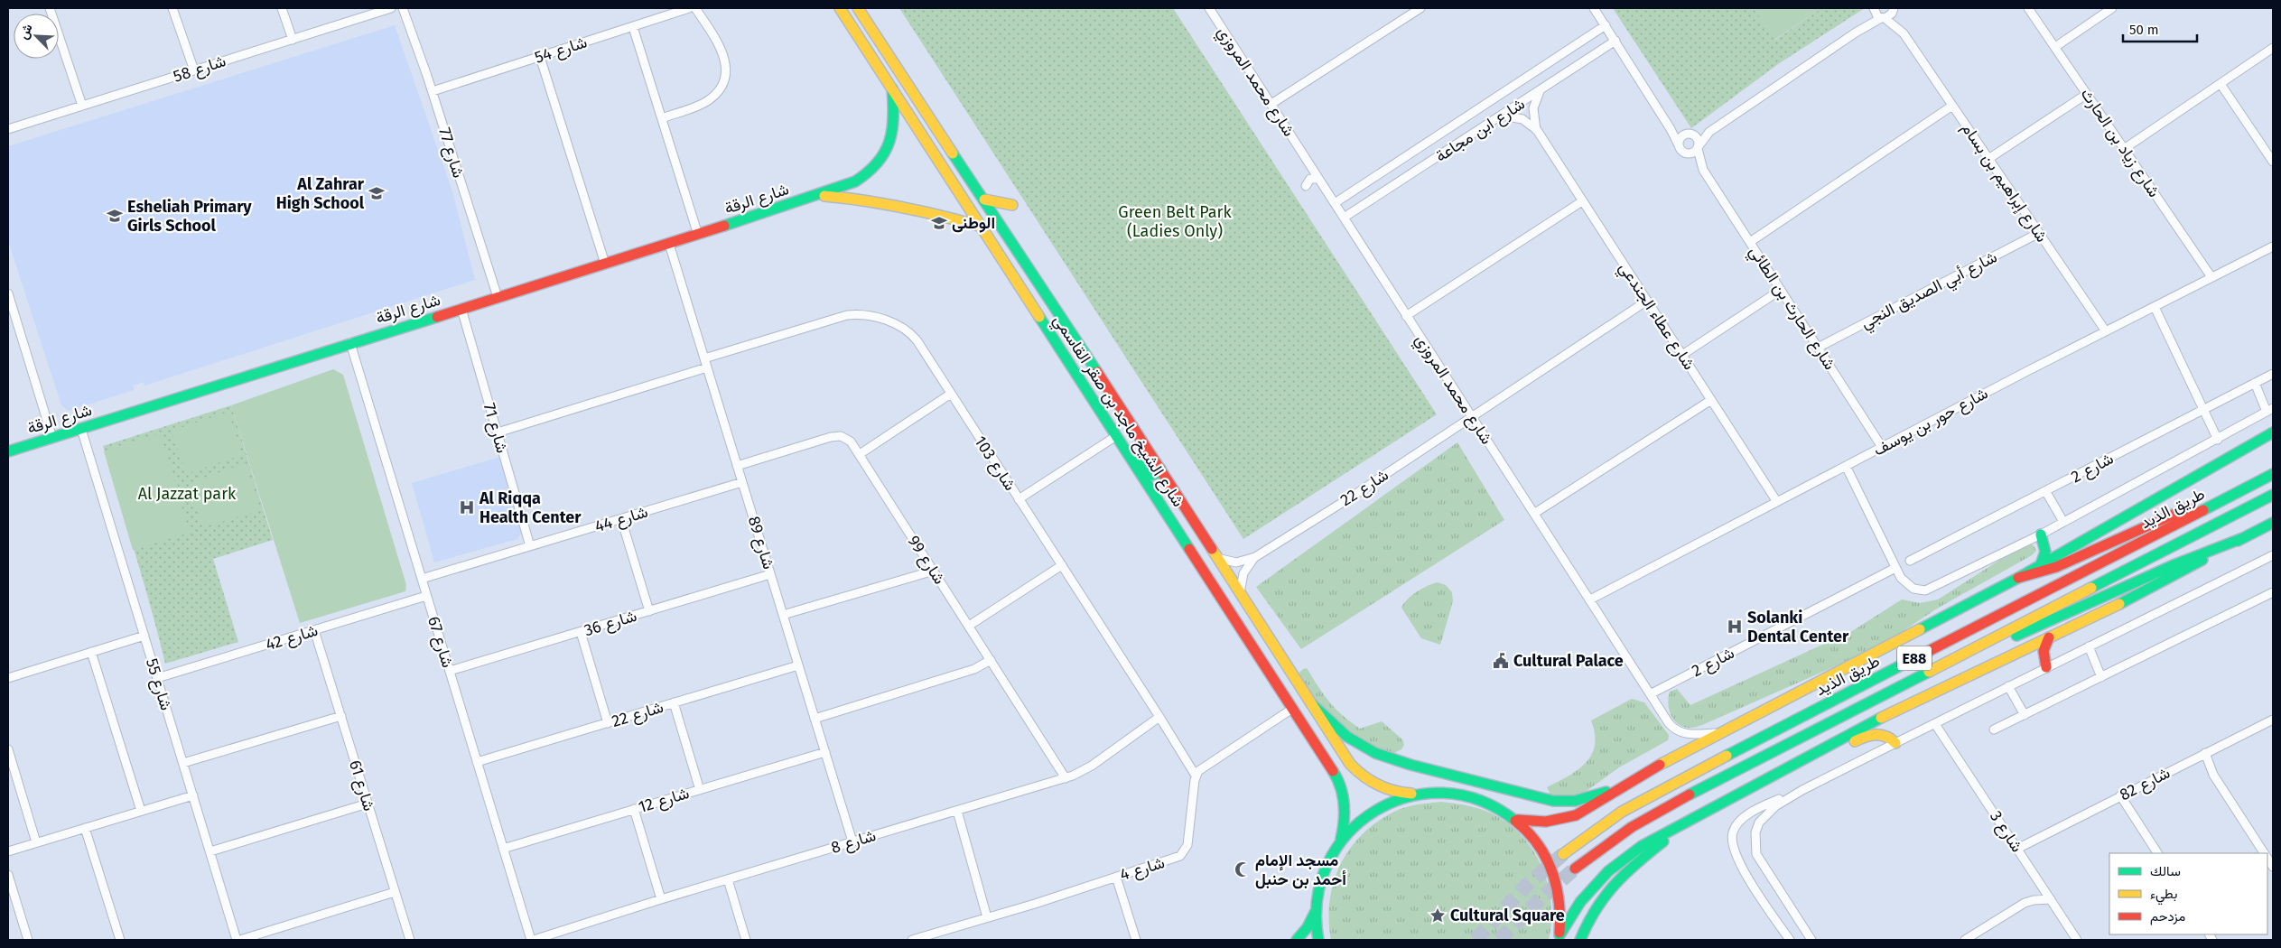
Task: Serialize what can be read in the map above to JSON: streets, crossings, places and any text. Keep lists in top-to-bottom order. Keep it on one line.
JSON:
{"streets":{"main road":["شارع الرقة","شارع الشيخ ماجد بن صقر القاسمي","طريق الذيد","E88"],"street":["شارع 54","شارع 58","شارع محمد المروزي","شارع ابن مجاعة","شارع زياد بن الحارث","شارع 77","شارع إبراهيم بن بسام","شارع أبي الصديق النجي","شارع الحارث بن الطائي","شارع عطاء الجندعي","شارع حور بن يوسف","شارع 71","شارع 103","شارع 2","شارع 22","شارع 44","شارع 89","شارع 99","شارع 36","شارع 42","شارع 67","شارع 55","شارع 82","شارع 61","شارع 12","شارع 3","شارع 8","شارع 4"]},"crossings":[["شارع 54","شارع 77"],["شارع محمد المروزي","شارع ابن مجاعة"],["شارع محمد المروزي","شارع حور بن يوسف"],["شارع محمد المروزي","شارع 2"],["شارع محمد المروزي","شارع 22"],["شارع ابن مجاعة","شارع عطاء الجندعي"],["شارع زياد بن الحارث","شارع حور بن يوسف"],["شارع 77","شارع الرقة"],["شارع إبراهيم بن بسام","شارع أبي الصديق النجي"],["شارع إبراهيم بن بسام","شارع حور بن يوسف"],["شارع الرقة","شارع الشيخ ماجد بن صقر القاسمي"],["شارع الرقة","شارع 71"],["شارع الرقة","شارع 89"],["شارع الرقة","شارع 67"],["شارع الرقة","شارع 55"],["شارع أبي الصديق النجي","شارع الحارث بن الطائي"],["شارع الحارث بن الطائي","شارع حور بن يوسف"],["شارع عطاء الجندعي","شارع حور بن يوسف"],["شارع عطاء الجندعي","شارع 22"],["شارع الشيخ ماجد بن صقر القاسمي","شارع 22"],["شارع 71","شارع 44"],["شارع 103","شارع 89"],["شارع 103","شارع 8"],["شارع 103","شارع 4"],["شارع 22","شارع 89"],["شارع 22","شارع 67"],["شارع 44","شارع 89"],["شارع 44","شارع 67"],["شارع 89","شارع 99"],["شارع 89","شارع 36"],["شارع 89","شارع 12"],["شارع 89","شارع 8"],["شارع 99","شارع 8"],["شارع 36","شارع 67"],["شارع 42","شارع 67"],["شارع 42","شارع 55"],["شارع 42","شارع 61"],["شارع 67","شارع 12"],["شارع 67","شارع 8"],["شارع 82","شارع 3"]],"parks":["Green Belt Park (Ladies Only)","Al Jazzat park"],"places":{"school or university":["Al Zahrar High School","Esheliah Primary Girls School","الوطنی"],"hospital":["Al Riqqa Health Center","Solanki Dental Center"],"public building":["Cultural Palace"],"mosque":["مسجد الإمام أحمد بن حنبل"],"place":["Cultural Square"]},"legend":["سالك","بطيء","مزدحم"],"scale_bar":"50 m","north":"top left"}
